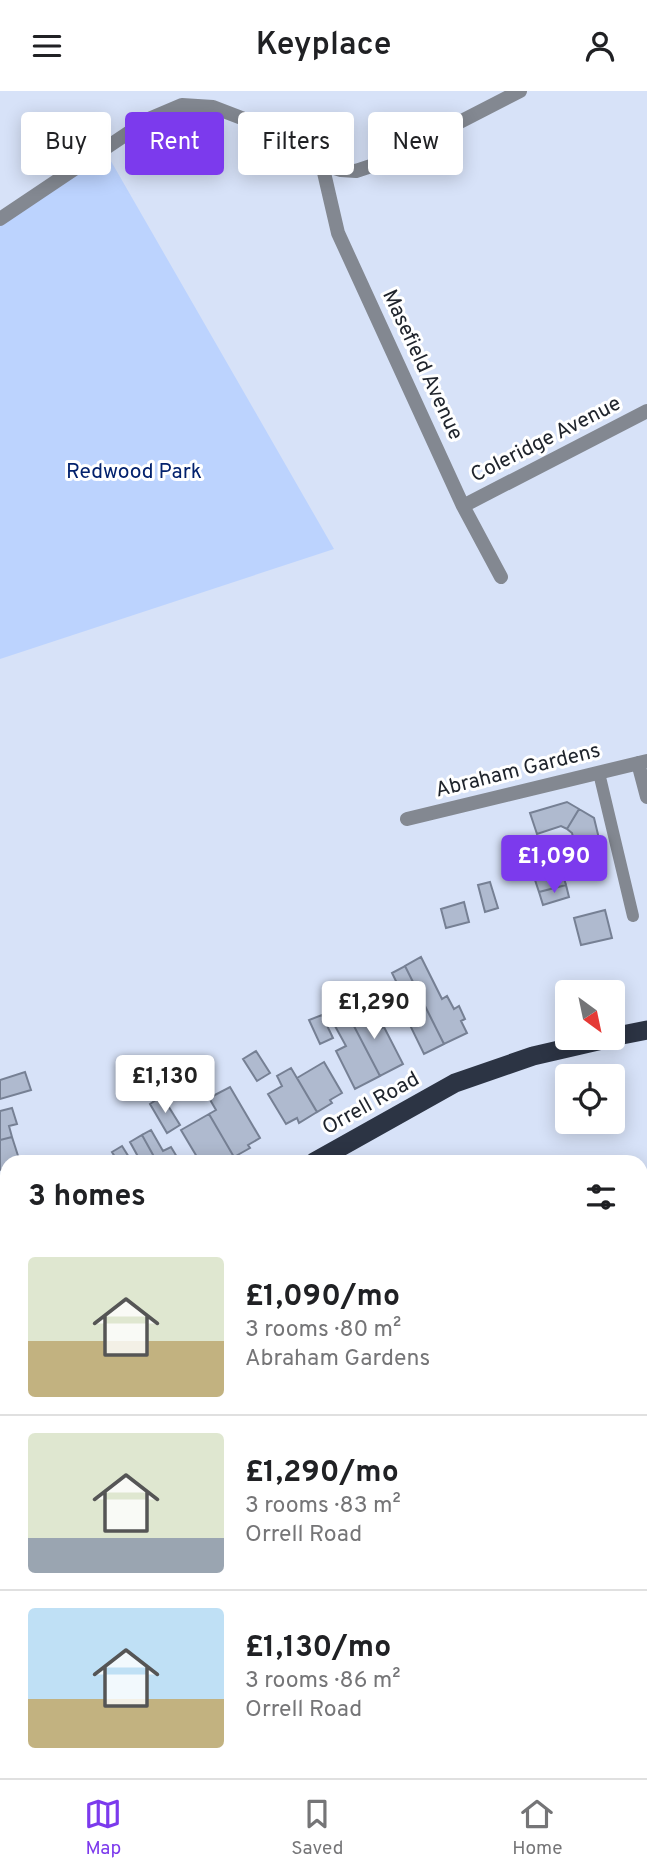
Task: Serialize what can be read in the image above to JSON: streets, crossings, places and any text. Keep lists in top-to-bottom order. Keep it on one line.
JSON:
{"streets":{"highway":["Orrell Road"],"street":["Masefield Avenue","Coleridge Avenue","Abraham Gardens"]},"crossings":[["Masefield Avenue","Coleridge Avenue"]],"parks":["Redwood Park"],"north":"bottom right","page":{"header":"Keyplace","chip":["Buy","Rent","Filters","New"],"price":["£1,090","£1,290","£1,130"],"heading":"3 homes","list":[{"name":"£1,090/mo","note":"3 rooms · 80 m² · Abraham Gardens"},{"name":"£1,290/mo","note":"3 rooms · 83 m² · Orrell Road"},{"name":"£1,130/mo","note":"3 rooms · 86 m² · Orrell Road"}],"tabs":["Map","Saved","Home"]}}
